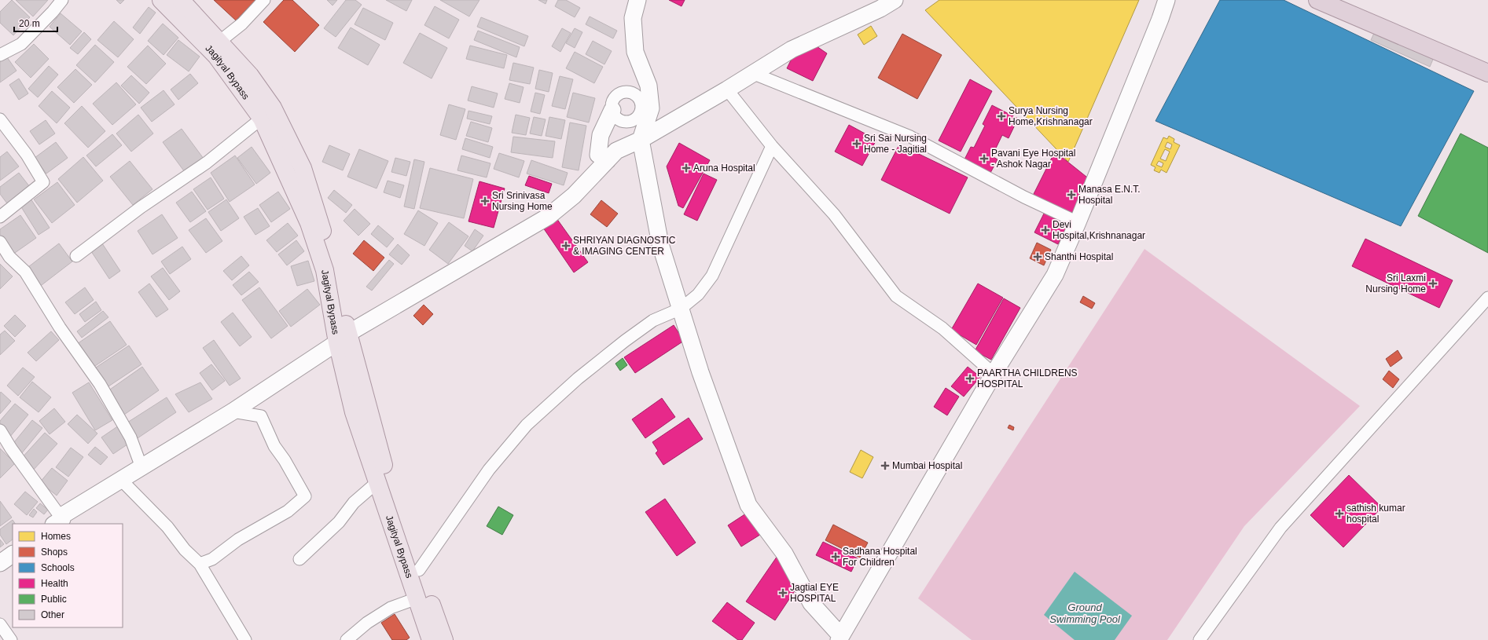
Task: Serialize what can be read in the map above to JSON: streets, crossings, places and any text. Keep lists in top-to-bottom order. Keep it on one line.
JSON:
{"streets":{"main road":["Jagityal Bypass"]},"water":["Ground Swimming Pool"],"places":{"health":["Surya Nursing Home,Krishnanagar","Sri Sai Nursing Home - Jagitial","Pavani Eye Hospital - Ashok Nagar","Aruna Hospital","Manasa E.N.T. Hospital","Sri Srinivasa Nursing Home","Devi Hospital,Krishnanagar","SHRIYAN DIAGNOSTIC & IMAGING CENTER","Shanthi Hospital","Sri Laxmi Nursing Home","PAARTHA CHILDRENS HOSPITAL","Mumbai Hospital","sathish kumar hospital","Sadhana Hospital For Children","Jagtial EYE HOSPITAL"]},"legend":["Homes","Shops","Schools","Health","Public","Other"],"scale_bar":"20 m"}
